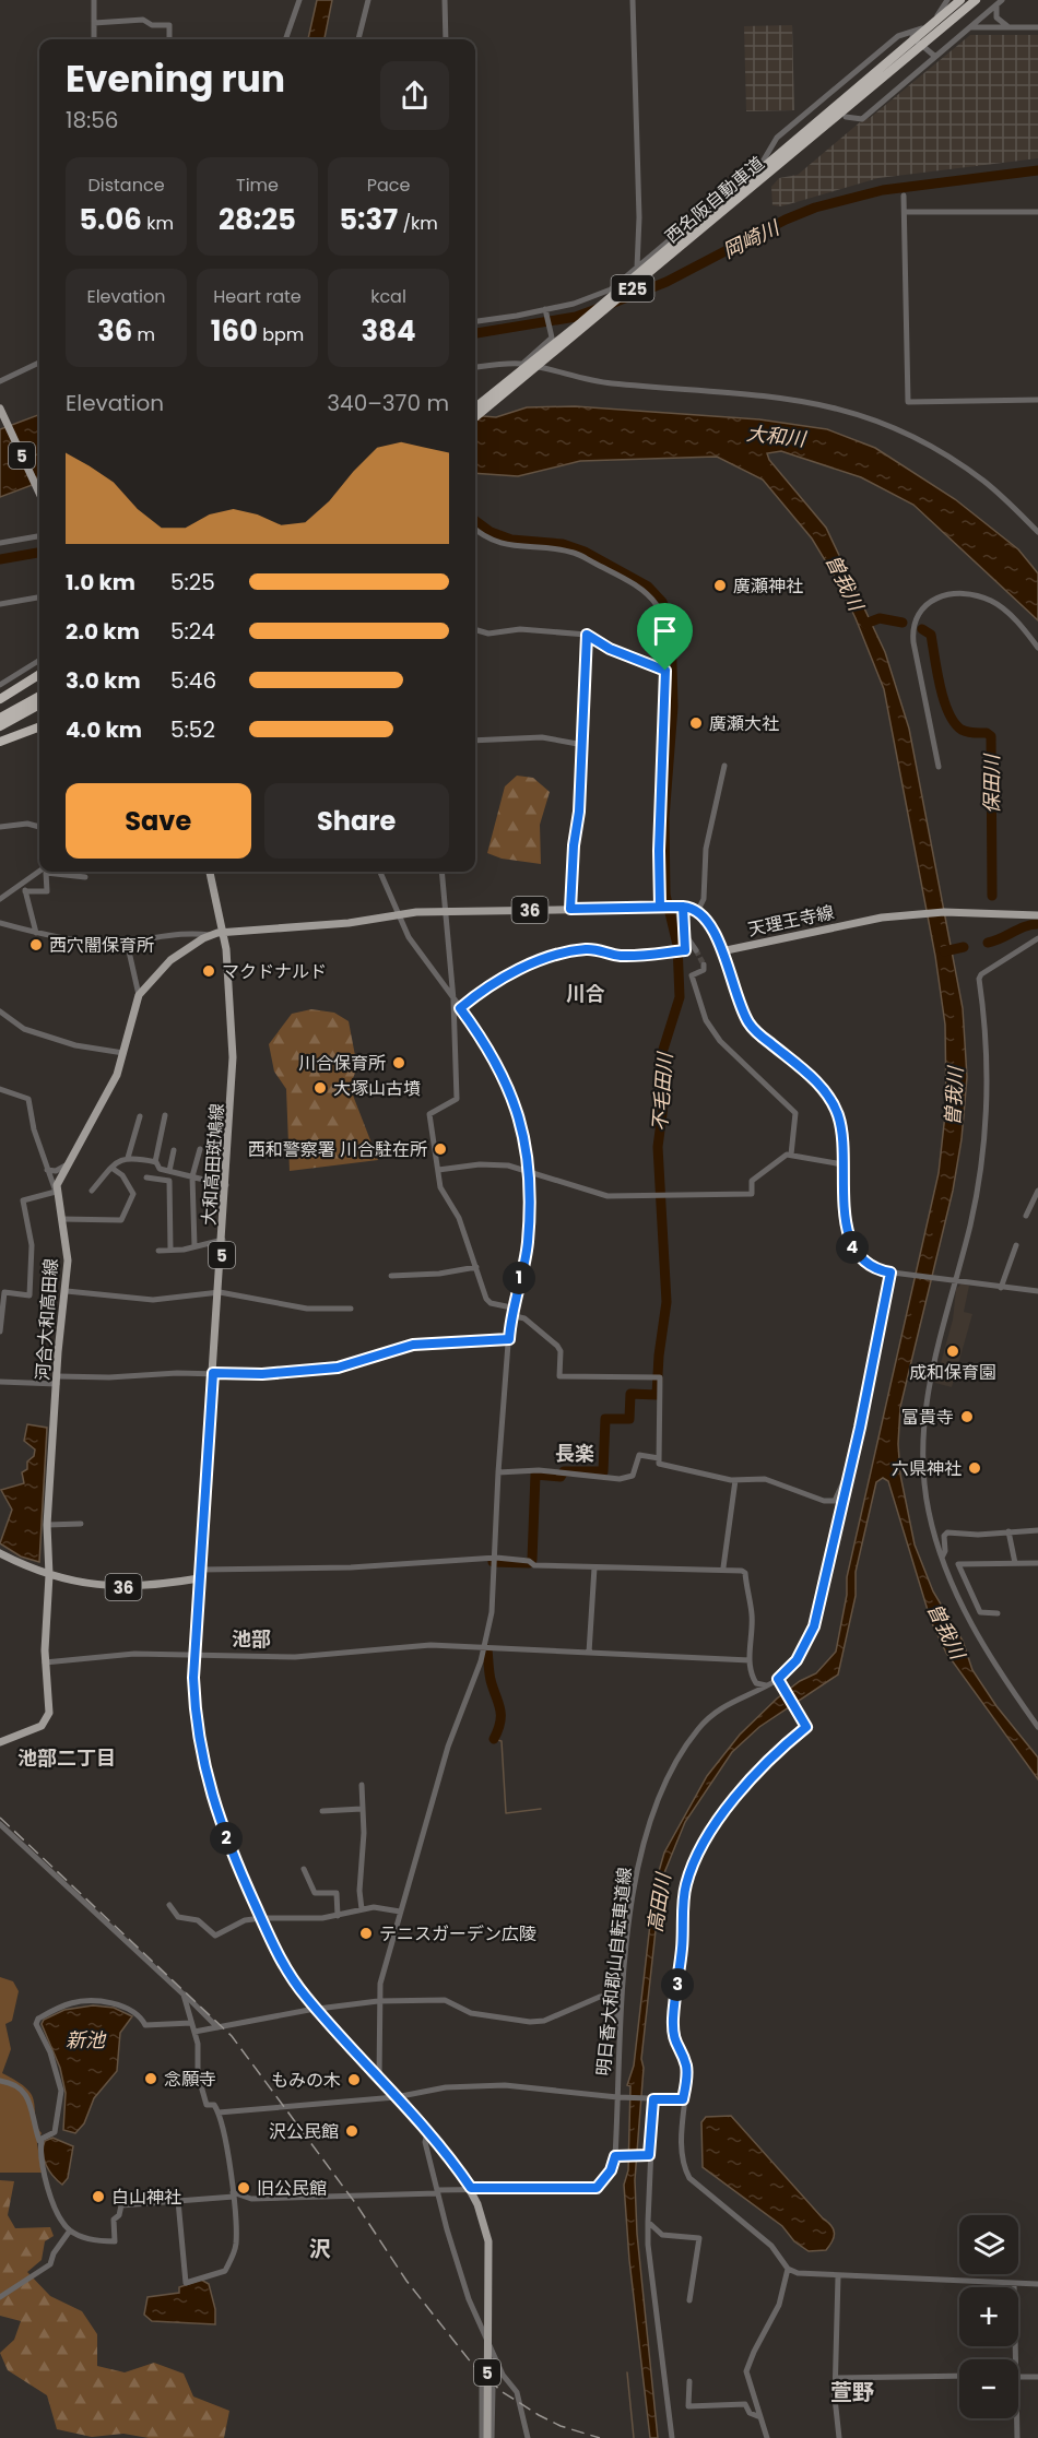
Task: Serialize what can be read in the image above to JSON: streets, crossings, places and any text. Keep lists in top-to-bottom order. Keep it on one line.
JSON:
{"streets":{"highway":["西名阪自動車道","E25"],"main road":["5","36","天理王寺線","大和高田斑鳩線","河合大和高田線"],"street":["明日香大和郡山自転車道線"]},"crossings":[["36","大和高田斑鳩線"],["36","河合大和高田線"]],"districts":["川合","長楽","池部","池部二丁目","沢","萱野"],"water":["岡崎川","大和川","曽我川","保田川","不毛田川","高田川","新池"],"places":["廣瀬神社","廣瀬大社","西穴闇保育所","マクドナルド","川合保育所","大塚山古墳","西和警察署 川合駐在所","成和保育園","富貴寺","六県神社","テニスガーデン広陵","念願寺","もみの木","沢公民館","旧公民館","白山神社"],"page":{"heading":["Evening run","18:56"],"stats":[["Distance","5.06 km"],["Time","28:25"],["Pace","5:37 /km"],["Elevation","36 m"],["Heart rate","160 bpm"],["kcal","384"]],"chart":["Elevation","340–370 m"],"list":[{"name":"1.0 km","note":"5:25"},{"name":"2.0 km","note":"5:24"},{"name":"3.0 km","note":"5:46"},{"name":"4.0 km","note":"5:52"}],"buttons":["Save","Share"],"pins":["4","1","2","3"],"map_buttons":["+","−"]}}
